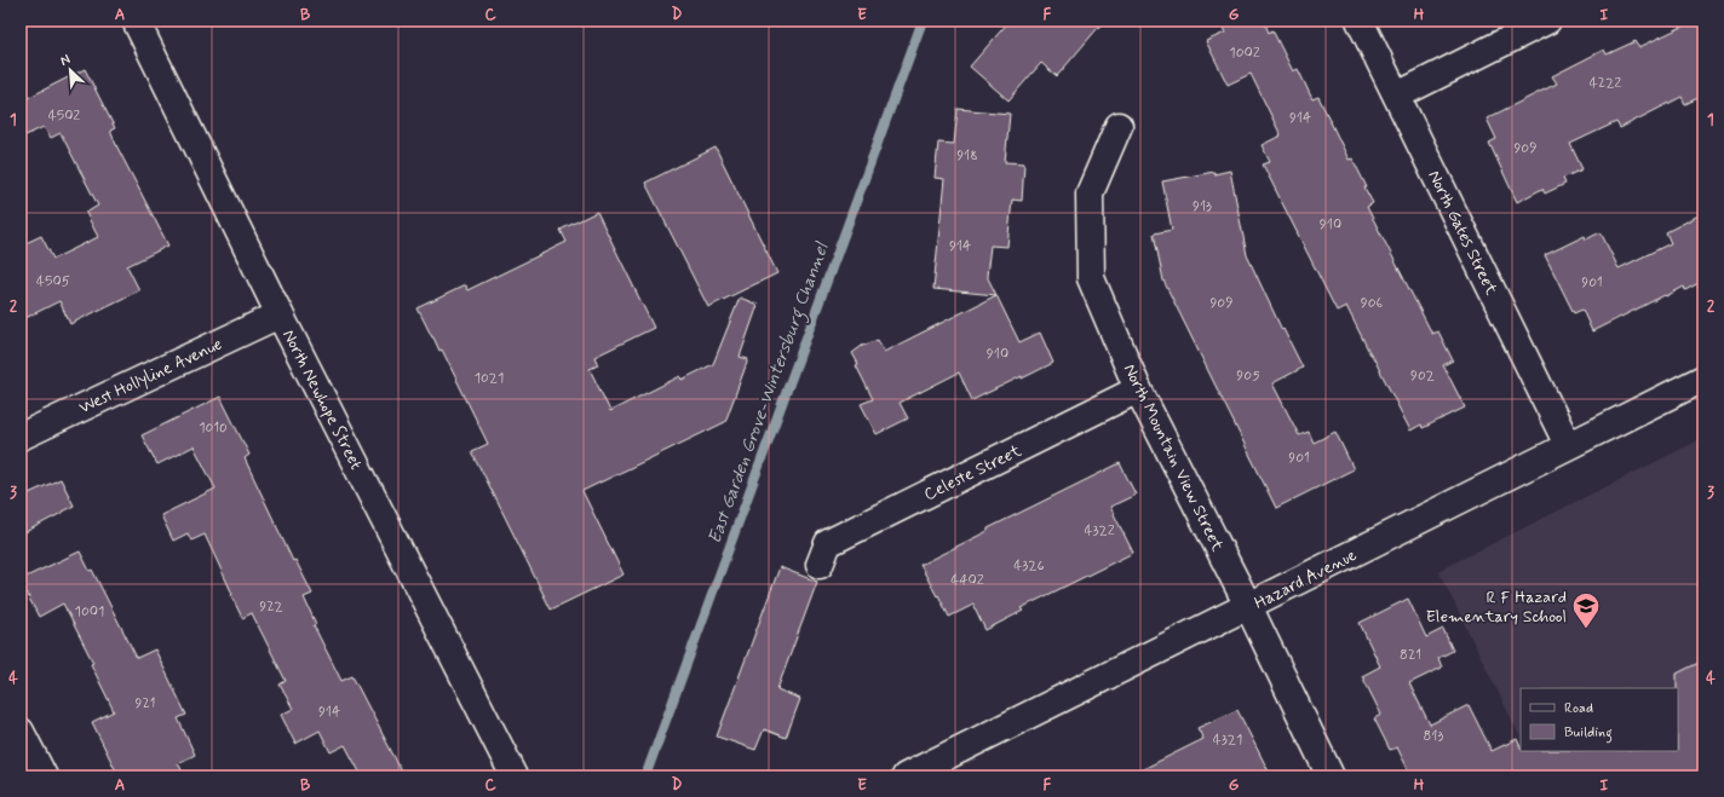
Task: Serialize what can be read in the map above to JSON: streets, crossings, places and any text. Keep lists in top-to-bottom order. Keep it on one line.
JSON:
{"streets":{"street":["North Gates Street","West Hollyline Avenue","North Newhope Street","North Mountain View Street","Celeste Street","Hazard Avenue"]},"crossings":[["North Gates Street","Hazard Avenue"],["West Hollyline Avenue","North Newhope Street"],["North Mountain View Street","Celeste Street"],["North Mountain View Street","Hazard Avenue"]],"water":["East Garden Grove-Wintersburg Channel"],"places":{"school or university":["R F Hazard Elementary School"]},"house_numbers":["1002","4222","4502","914","909","918","913","910","914","4505","901","909","906","910","905","902","1021","1010","901","4322","4326","4402","922","1001","821","921","914","813","4321"],"legend":["Road","Building"],"north":"top left","grid":{"columns":["A","B","C","D","E","F","G","H","I"],"rows":["1","2","3","4"]}}
